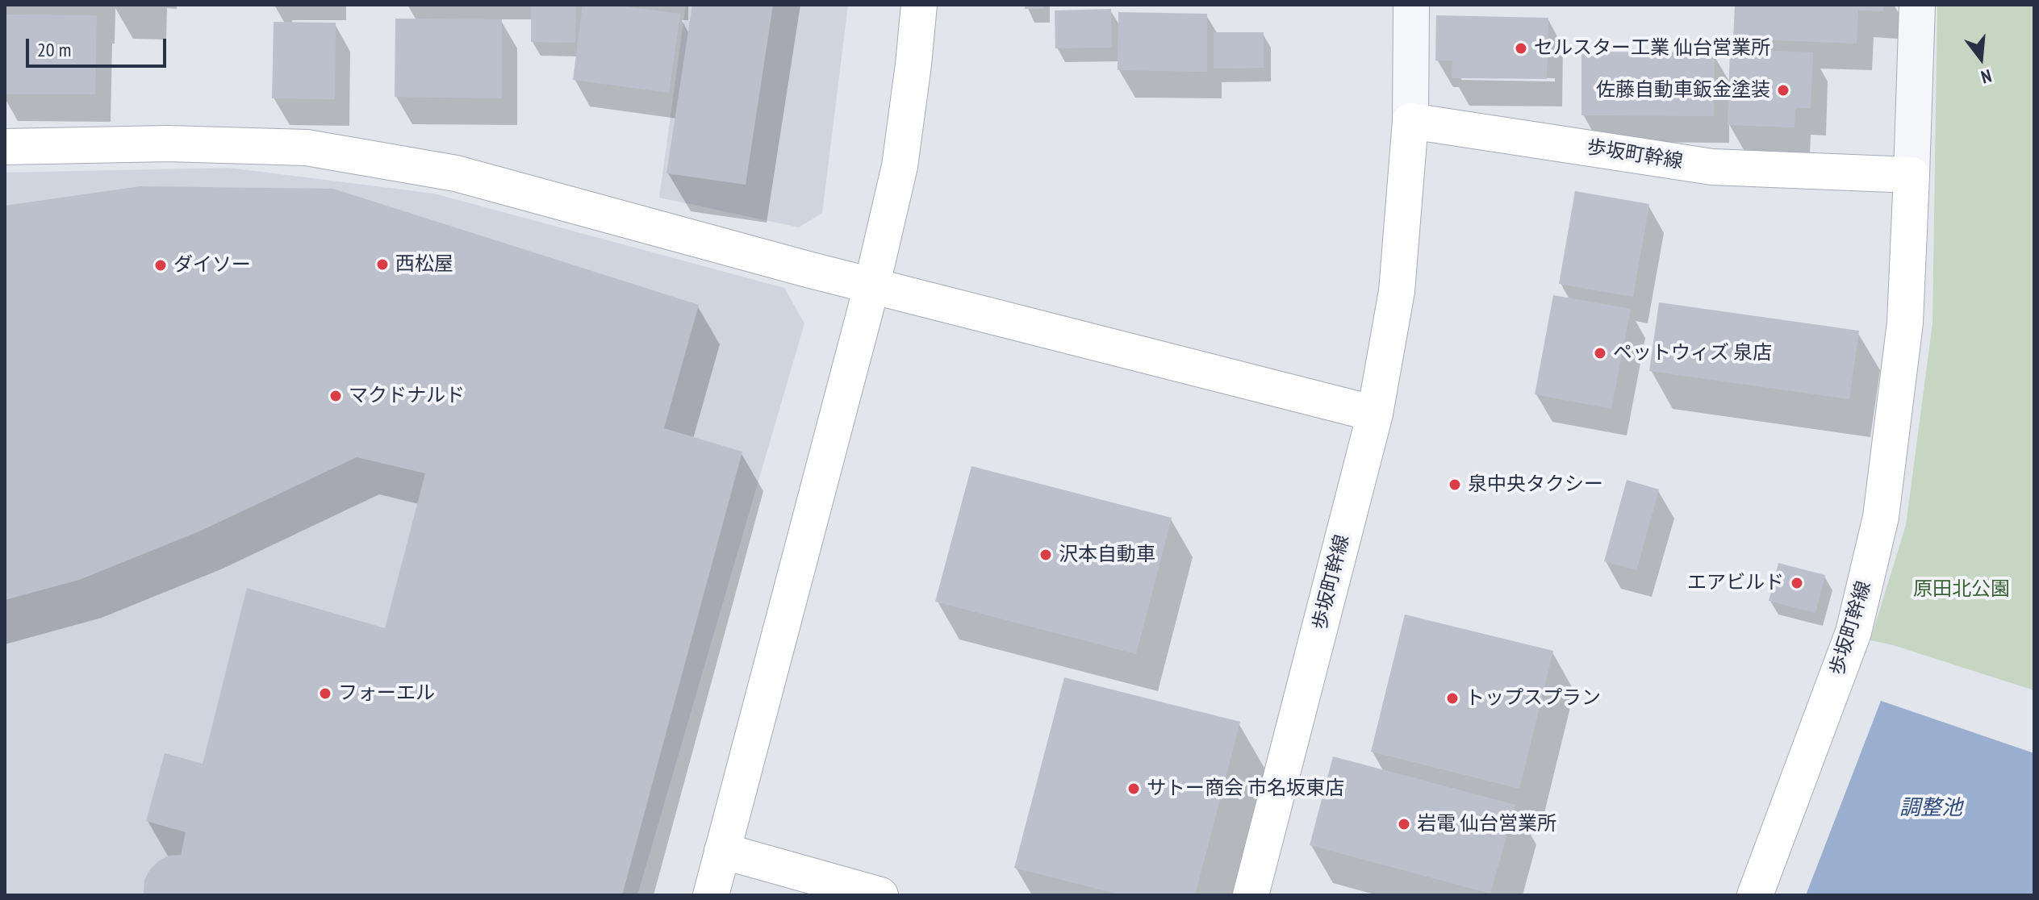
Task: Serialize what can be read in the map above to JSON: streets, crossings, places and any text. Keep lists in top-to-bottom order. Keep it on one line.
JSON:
{"streets":{"street":["歩坂町幹線"]},"water":["調整池"],"parks":["原田北公園"],"places":["セルスター工業 仙台営業所","佐藤自動車鈑金塗装","西松屋","ダイソー","ペットウィズ 泉店","マクドナルド","泉中央タクシー","沢本自動車","エアビルド","フォーエル","トップスプラン","サトー商会 市名坂東店","岩電 仙台営業所"],"scale_bar":"20 m","north":"bottom"}
